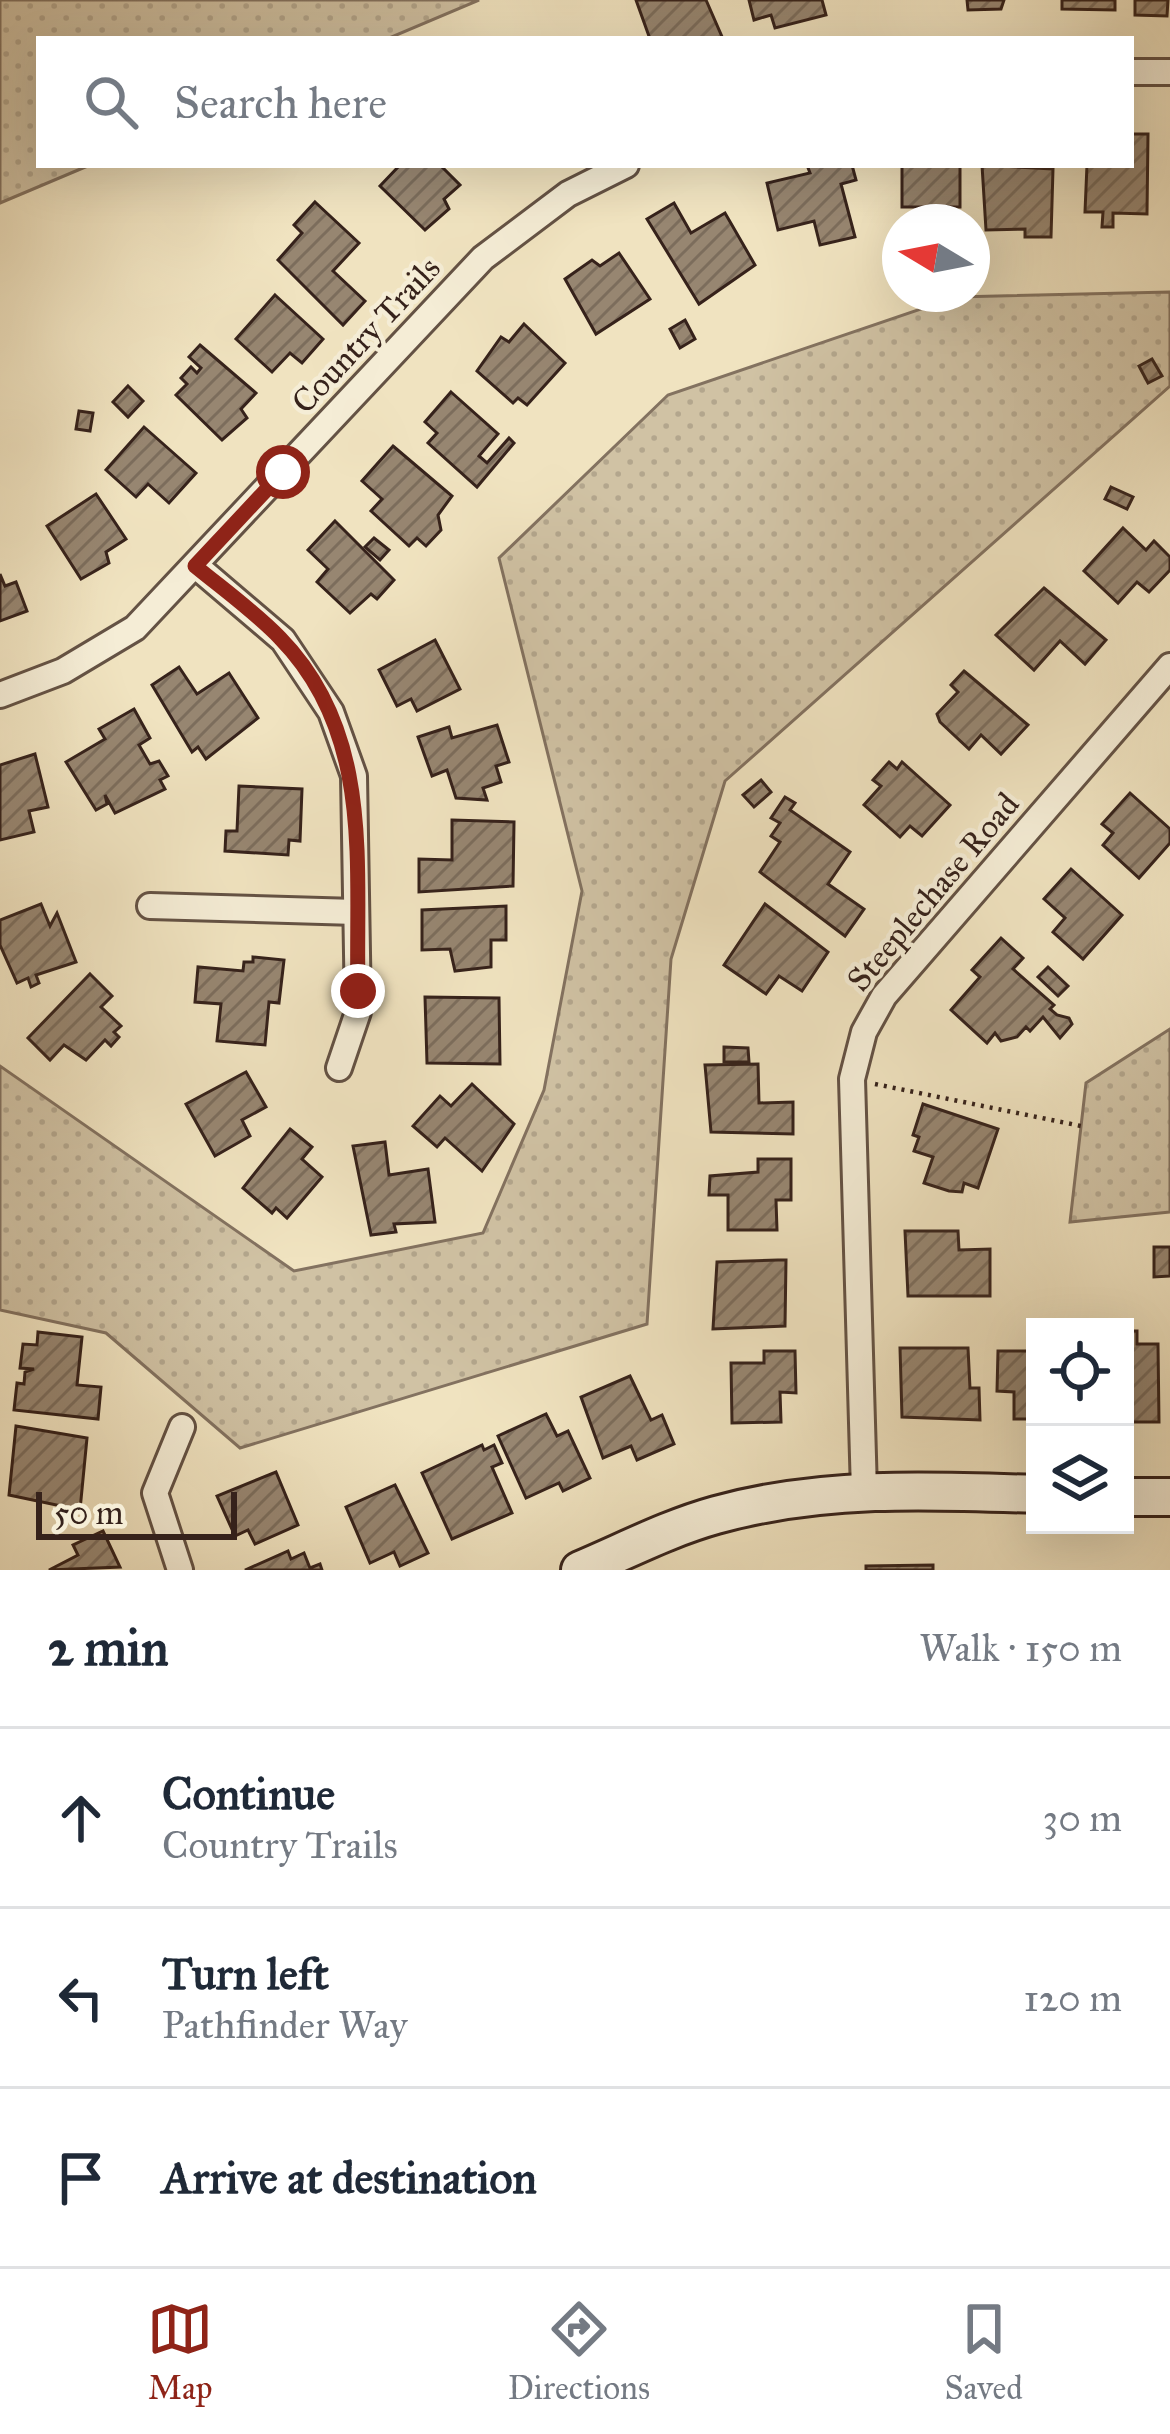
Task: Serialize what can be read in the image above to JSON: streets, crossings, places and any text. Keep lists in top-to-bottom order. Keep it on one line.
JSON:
{"streets":{"street":["Country Trails","Steeplechase Road"]},"scale_bar":"50 m","north":"left","page":{"search":"Search here","scale":"50 m","heading":["2 min","Walk · 150 m"],"list":[["Continue","Country Trails","30 m"],["Turn left","Pathfinder Way","120 m"],"Arrive at destination"],"nav":["Map","Directions","Saved"]}}
